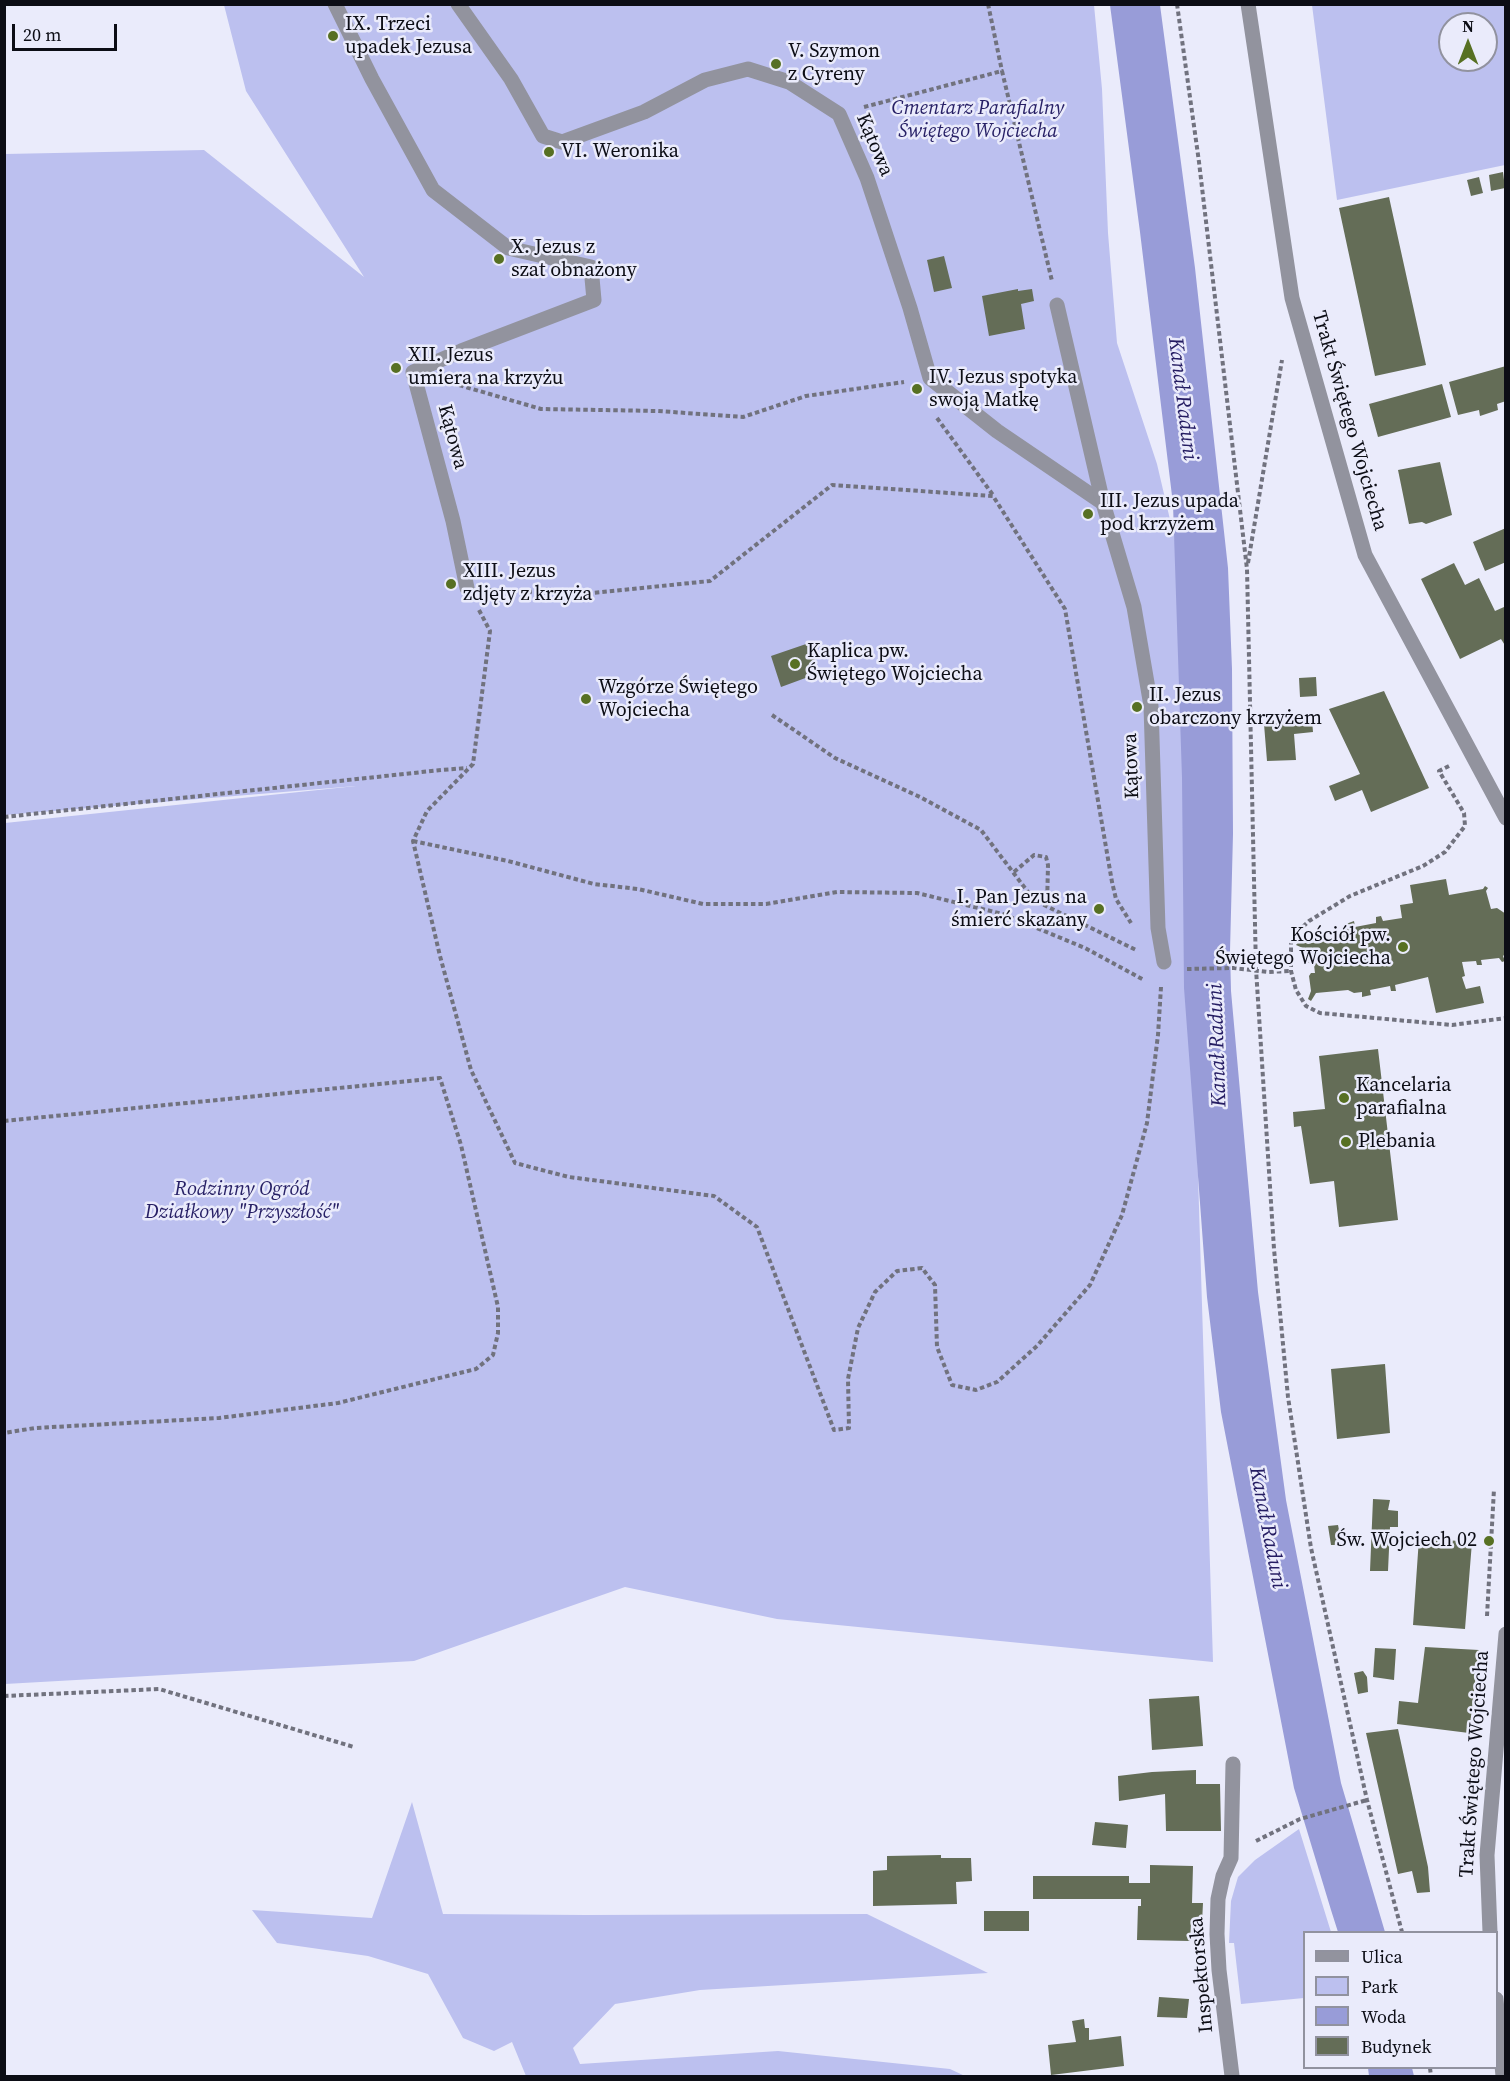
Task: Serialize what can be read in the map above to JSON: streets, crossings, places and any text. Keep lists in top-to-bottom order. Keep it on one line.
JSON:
{"streets":{"street":["Kątowa","Trakt Świętego Wojciecha","Inspektorska"]},"water":["Kanał Raduni"],"parks":["Cmentarz Parafialny Świętego Wojciecha","Rodzinny Ogród Działkowy \"Przyszłość\""],"places":["IX. Trzeci upadek Jezusa","V. Szymon z Cyreny","VI. Weronika","X. Jezus z szat obnażony","XII. Jezus umiera na krzyżu","IV. Jezus spotyka swoją Matkę","III. Jezus upada pod krzyżem","XIII. Jezus zdjęty z krzyża","Kaplica pw. Świętego Wojciecha","Wzgórze Świętego Wojciecha","II. Jezus obarczony krzyżem","I. Pan Jezus na śmierć skazany","Kościół pw. Świętego Wojciecha","Kancelaria parafialna","Plebania","Św. Wojciech 02"],"legend":["Ulica","Park","Woda","Budynek"],"scale_bar":"20 m","north":"top"}
